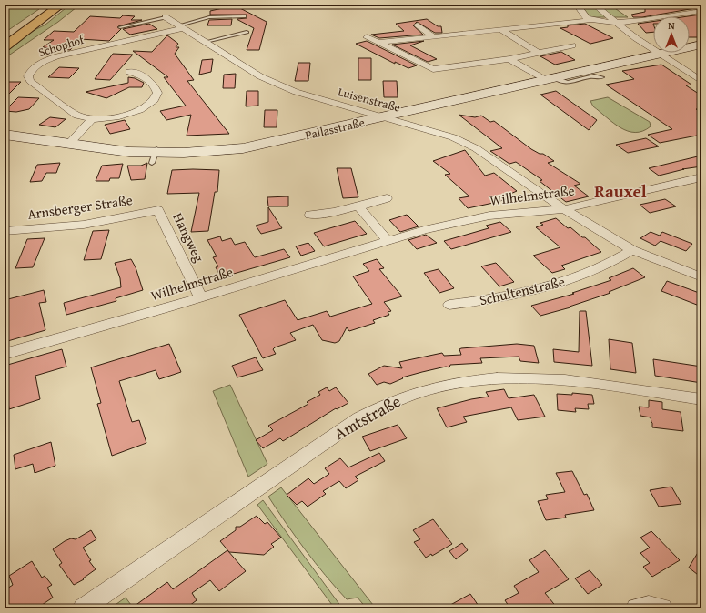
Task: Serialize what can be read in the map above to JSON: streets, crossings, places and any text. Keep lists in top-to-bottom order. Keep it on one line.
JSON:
{"streets":{"main road":["Pallasstraße"],"street":["Schophof","Luisenstraße","Wilhelmstraße","Arnsberger Straße","Hangweg","Schultenstraße","Amtstraße"]},"crossings":[["Schophof","Luisenstraße"],["Luisenstraße","Pallasstraße"],["Luisenstraße","Wilhelmstraße"],["Luisenstraße","Schultenstraße"],["Wilhelmstraße","Hangweg"],["Arnsberger Straße","Hangweg"]],"districts":["Rauxel"],"north":"top"}
